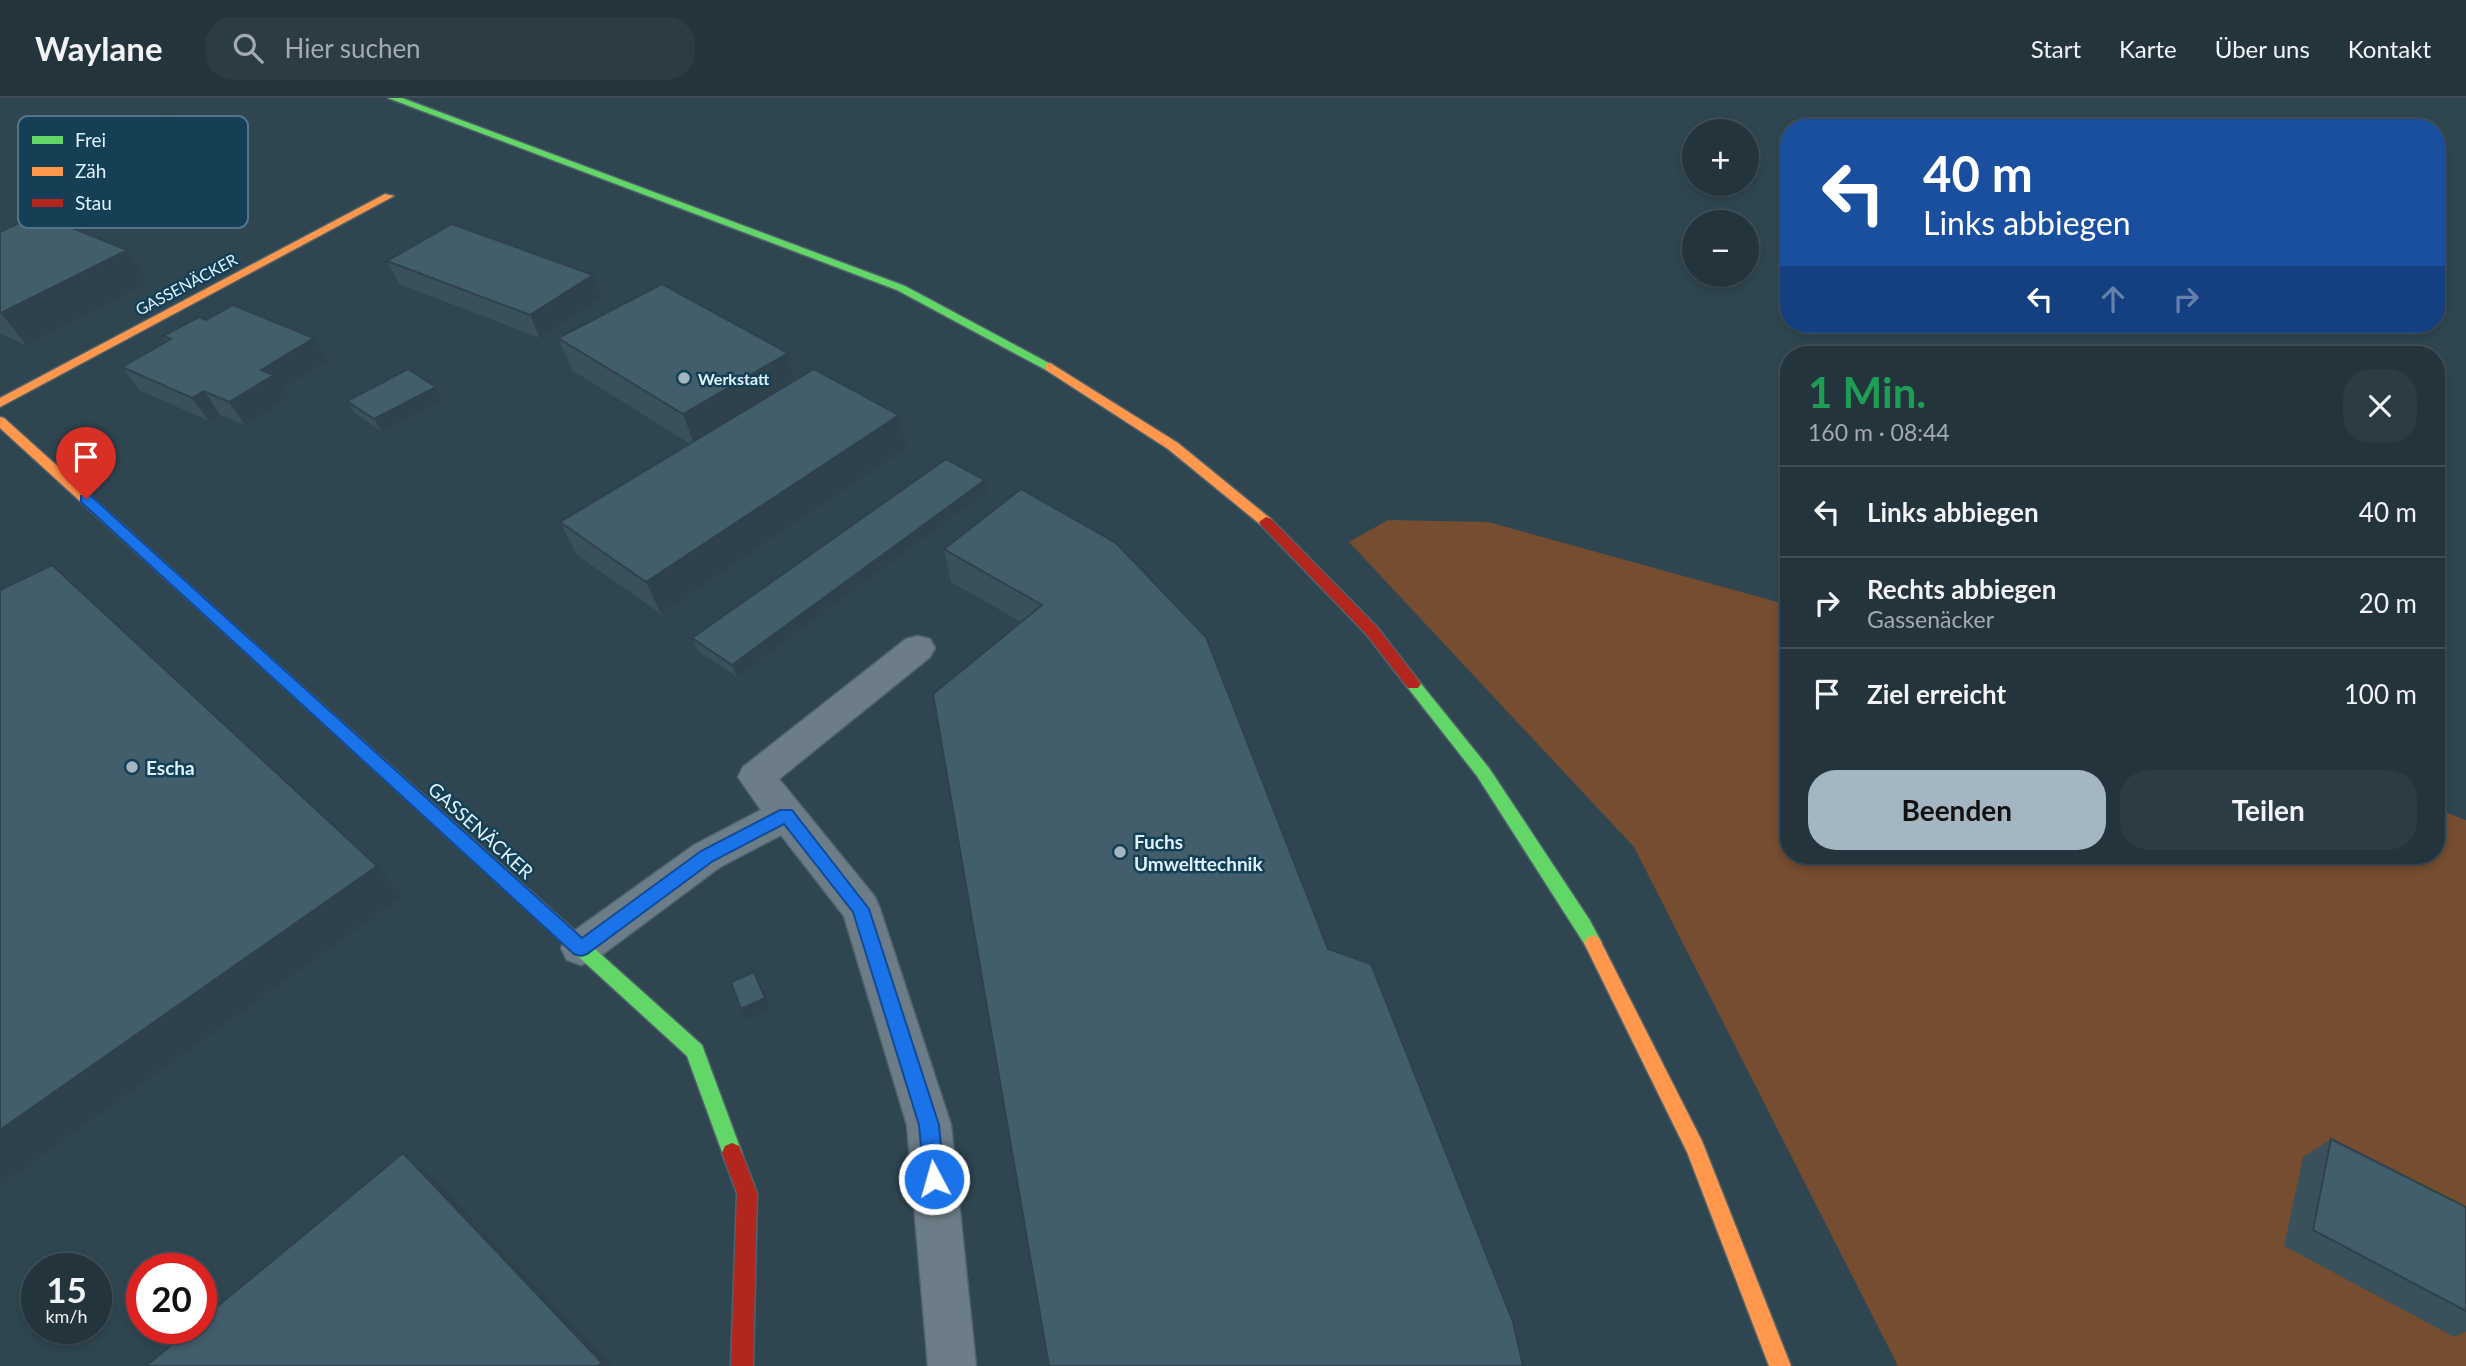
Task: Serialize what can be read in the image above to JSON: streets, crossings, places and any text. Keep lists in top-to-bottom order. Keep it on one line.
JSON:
{"streets":{"main road":["GASSENÄCKER"]},"places":["Werkstatt","Escha","Fuchs Umwelttechnik"],"legend":["Frei","Zäh","Stau"],"page":{"header":"Waylane","search":"Hier suchen","nav":["Start","Karte","Über uns","Kontakt"],"map_buttons":["+","−"],"turn":["40 m","Links abbiegen"],"heading":["1 Min.","160 m · 08:44"],"list":[{"name":"Links abbiegen","value":"40 m"},{"name":"Rechts abbiegen","note":"Gassenäcker","value":"20 m"},{"name":"Ziel erreicht","value":"100 m"}],"buttons":["Beenden","Teilen"],"speed":"15 km/h","limit":"20"}}
